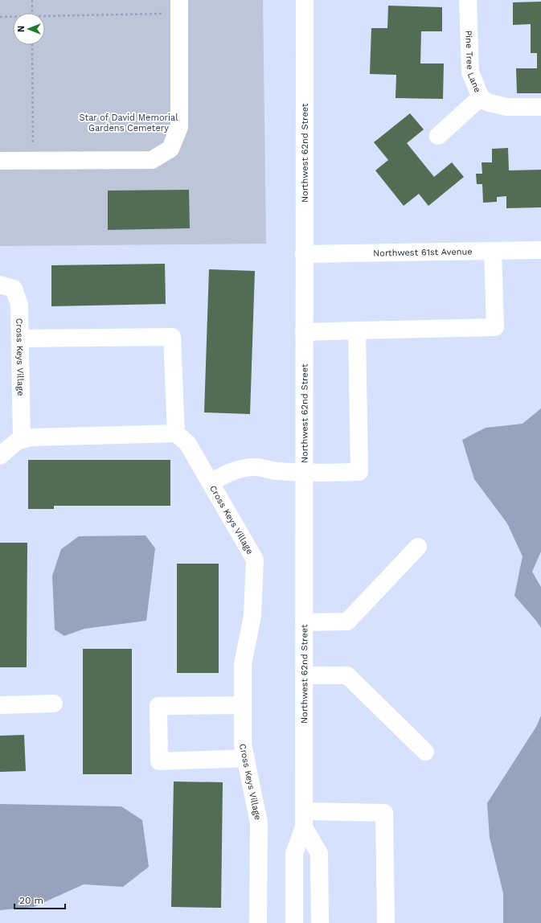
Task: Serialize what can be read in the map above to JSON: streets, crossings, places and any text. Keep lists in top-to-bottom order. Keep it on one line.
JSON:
{"streets":{"street":["Pine Tree Lane","Northwest 62nd Street","Northwest 61st Avenue","Cross Keys Village"]},"crossings":[["Northwest 62nd Street","Northwest 61st Avenue"]],"parks":["Star of David Memorial Gardens Cemetery"],"scale_bar":"20 m","north":"left"}
